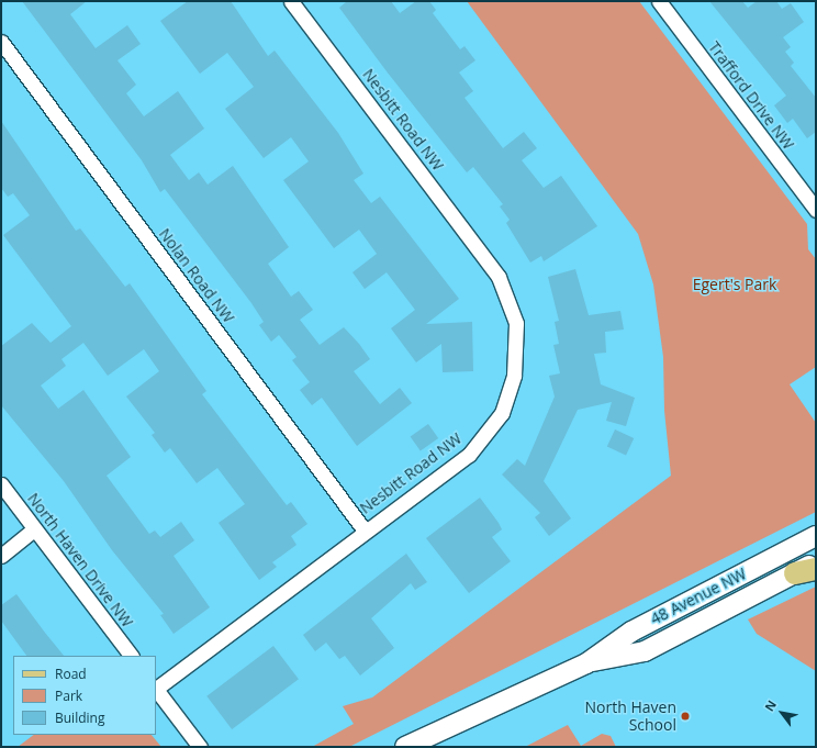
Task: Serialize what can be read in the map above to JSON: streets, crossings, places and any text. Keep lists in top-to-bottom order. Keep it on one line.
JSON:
{"streets":{"street":["Trafford Drive NW","Nesbitt Road NW","Nolan Road NW","North Haven Drive NW","48 Avenue NW"]},"crossings":[["Nesbitt Road NW","Nolan Road NW"]],"parks":["Egert's Park"],"places":["North Haven School"],"legend":["Road","Park","Building"],"north":"top left"}
